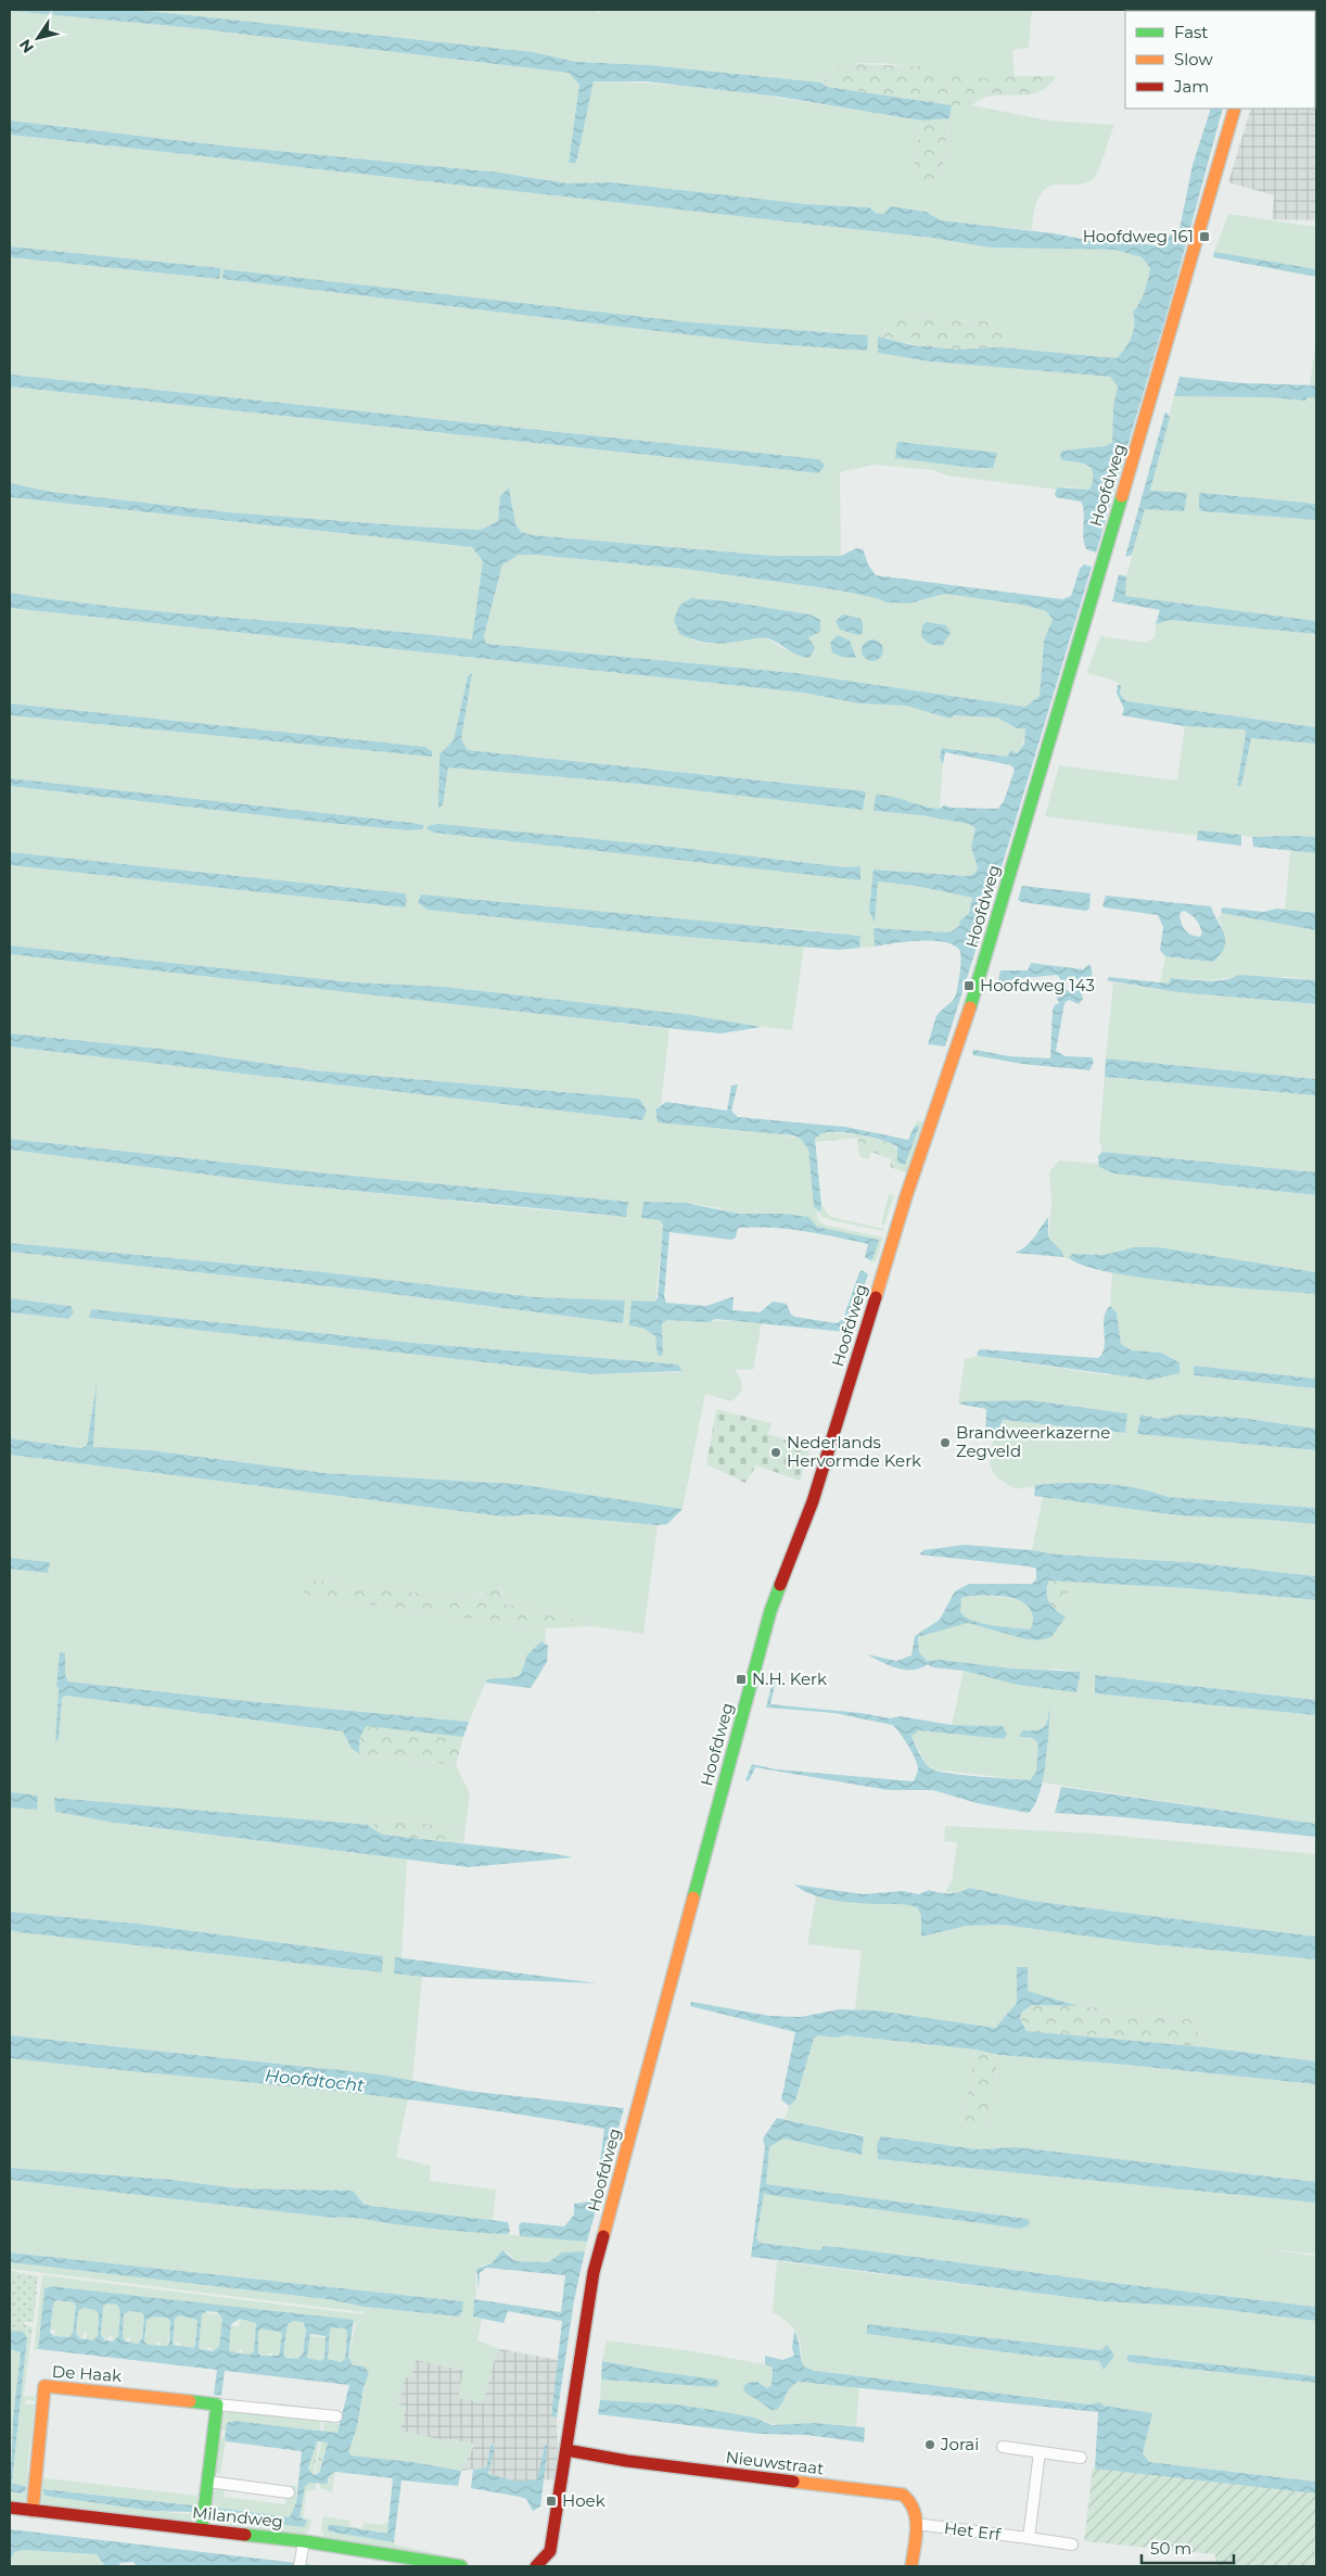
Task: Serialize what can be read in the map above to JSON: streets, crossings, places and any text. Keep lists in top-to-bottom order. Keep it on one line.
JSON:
{"streets":{"street":["Hoofdweg","De Haak","Nieuwstraat","Milandweg","Het Erf"]},"crossings":[["Hoofdweg","Nieuwstraat"],["De Haak","Milandweg"],["Nieuwstraat","Het Erf"]],"water":["Hoofdtocht"],"places":{"transit":["Hoofdweg 161","Hoofdweg 143","N.H. Kerk","Hoek"],"other":["Brandweerkazerne Zegveld","Nederlands Hervormde Kerk","Jorai"]},"legend":["Fast","Slow","Jam"],"scale_bar":"50 m","north":"bottom left"}
